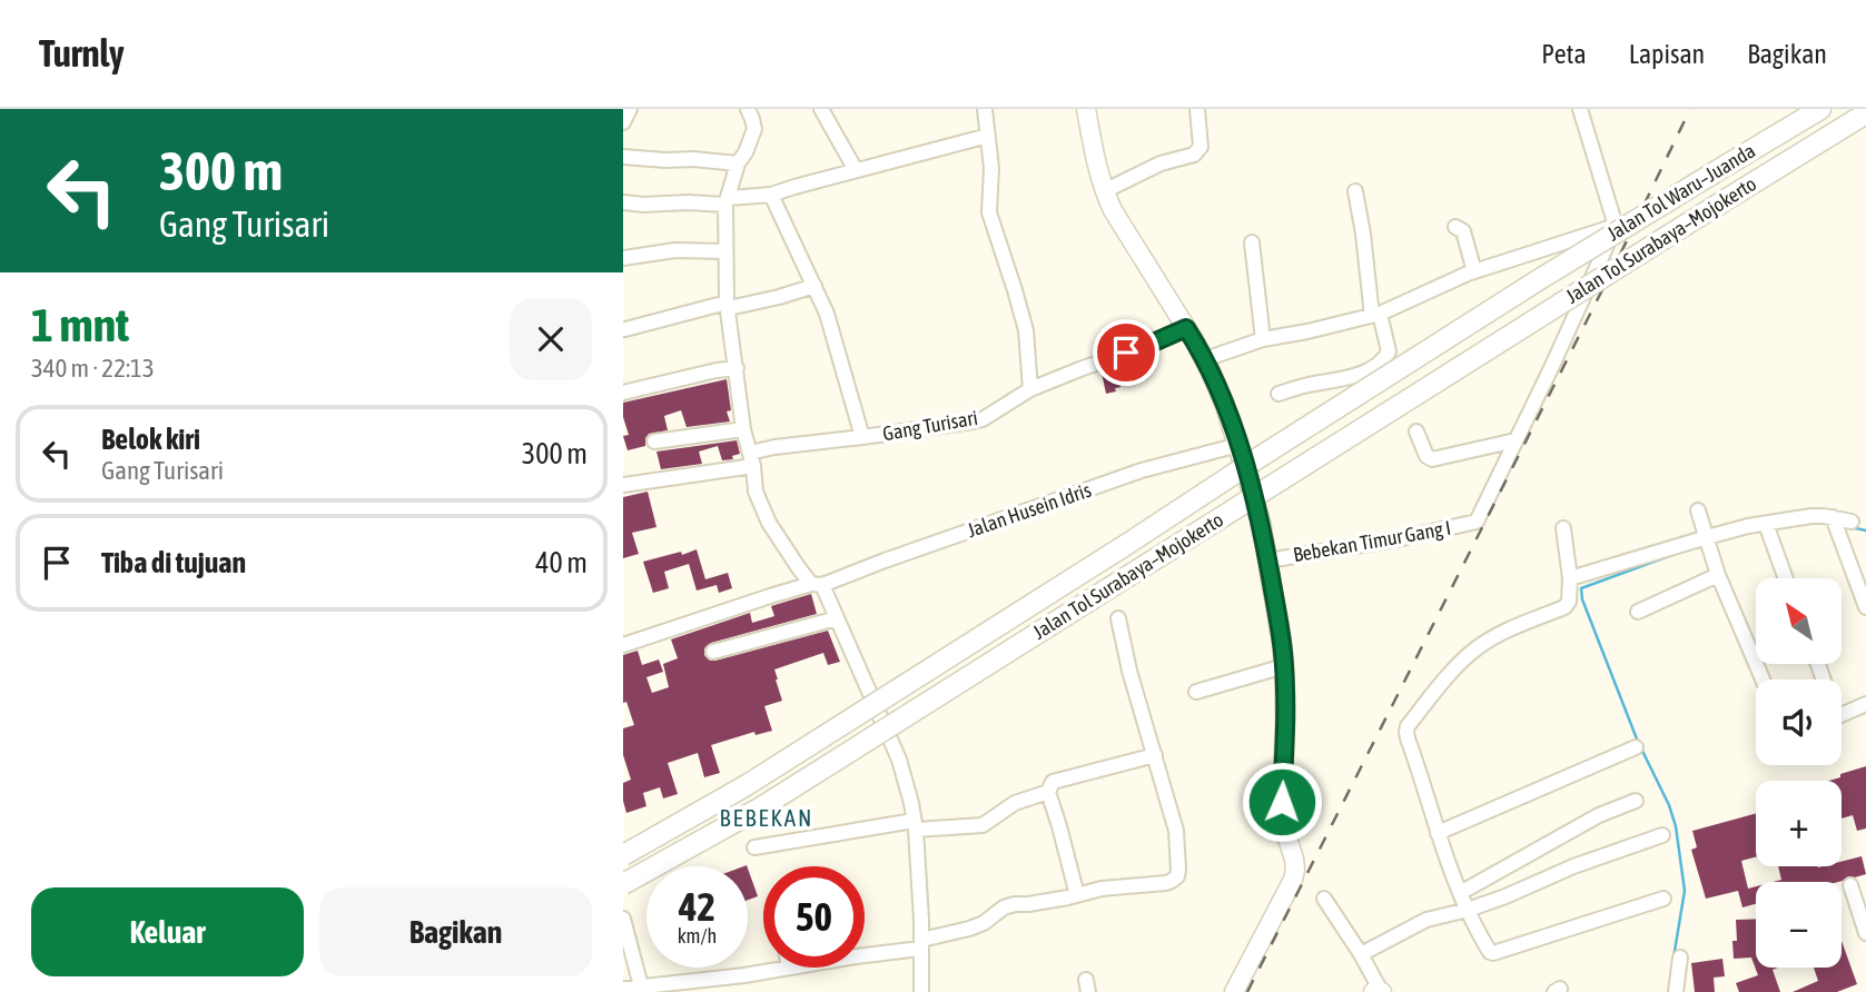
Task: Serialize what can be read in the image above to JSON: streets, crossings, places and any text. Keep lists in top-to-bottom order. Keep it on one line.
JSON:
{"streets":{"highway":["Jalan Tol Waru–Juanda","Jalan Tol Surabaya–Mojokerto"],"street":["Gang Turisari","Jalan Husein Idris","Bebekan Timur Gang I"]},"crossings":[["Jalan Tol Waru–Juanda","Jalan Tol Surabaya–Mojokerto"]],"districts":["BEBEKAN"],"north":"top left","page":{"header":"Turnly","nav":["Peta","Lapisan","Bagikan"],"turn":["300 m","Gang Turisari"],"heading":["1 mnt","340 m · 22:13"],"list":[{"name":"Belok kiri","note":"Gang Turisari","value":"300 m"},{"name":"Tiba di tujuan","value":"40 m"}],"map_buttons":["+","−"],"speed":"42 km/h","limit":"50","buttons":["Keluar","Bagikan"]}}
